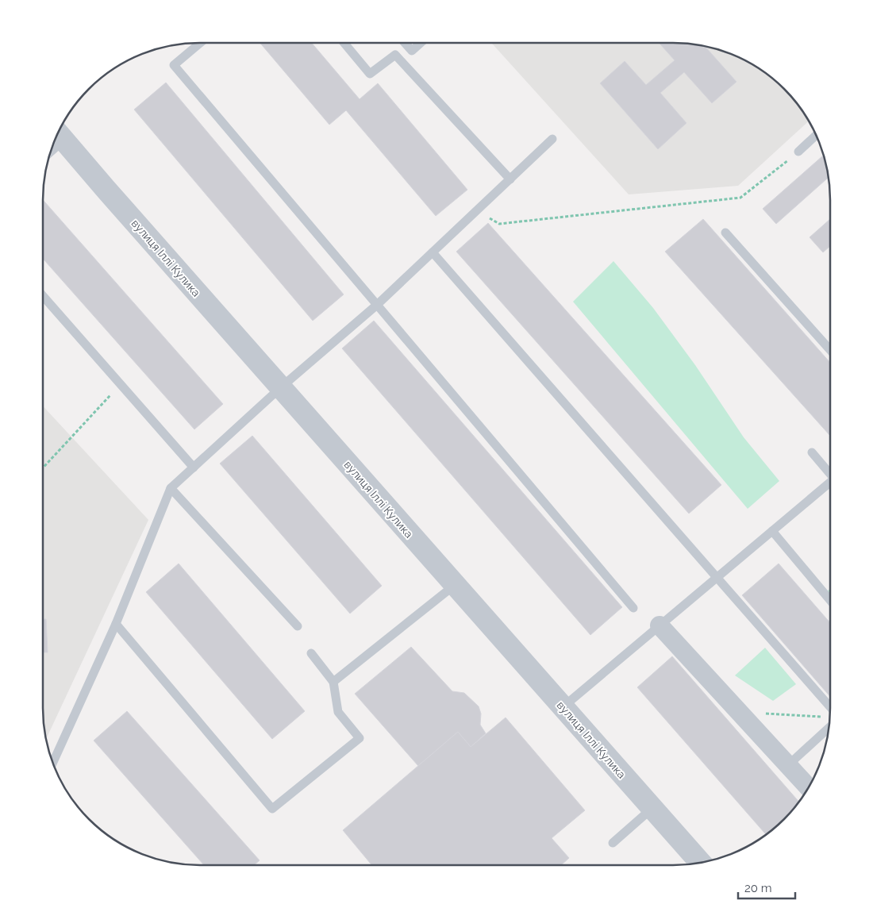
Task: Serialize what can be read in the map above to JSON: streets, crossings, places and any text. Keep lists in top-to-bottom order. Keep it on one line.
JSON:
{"streets":{"street":["вулиця Іллі Кулика"]},"scale_bar":"20 m"}
